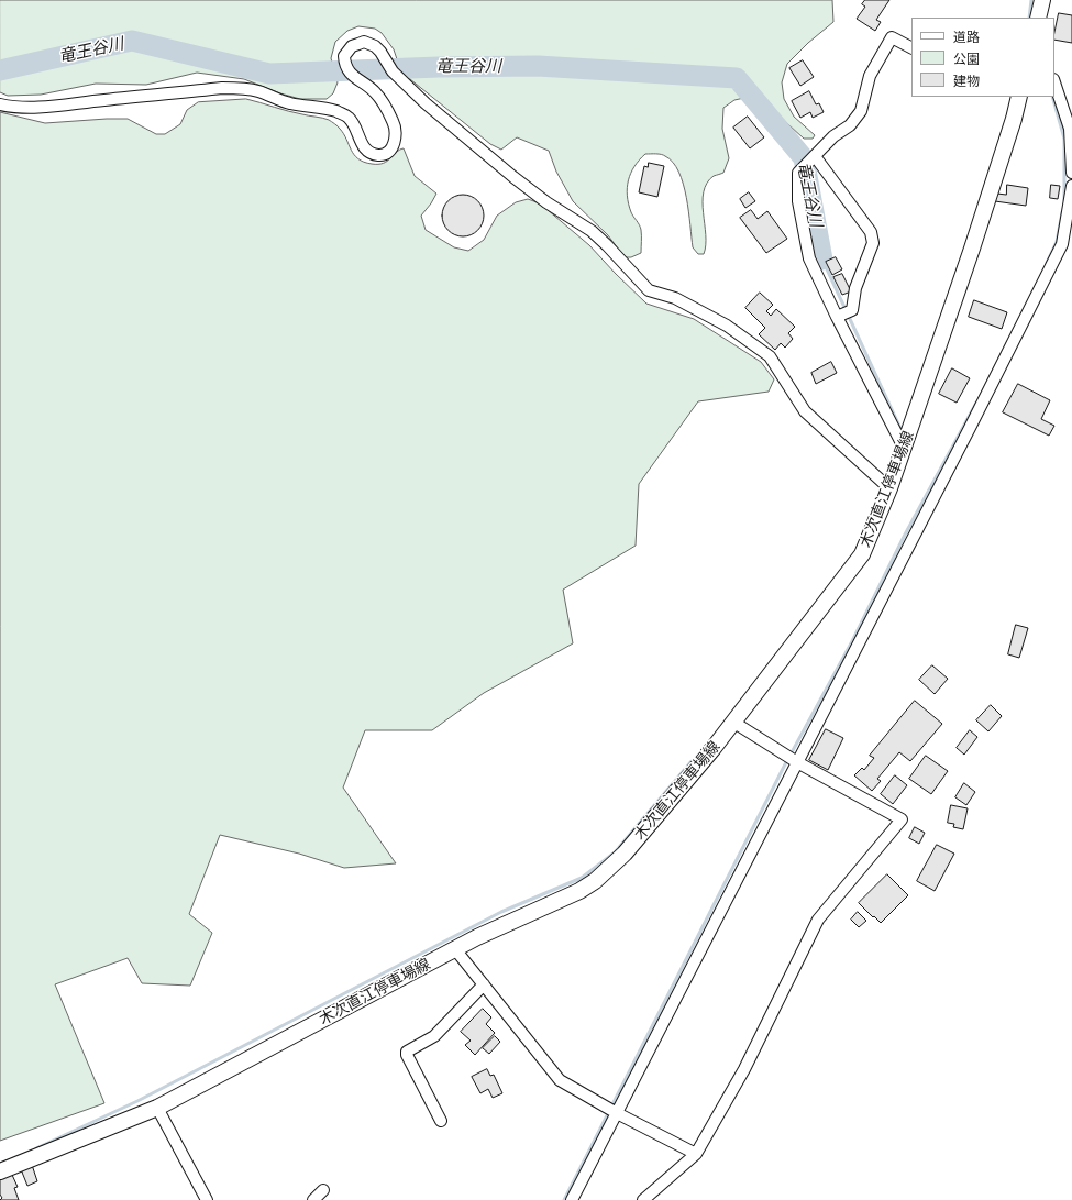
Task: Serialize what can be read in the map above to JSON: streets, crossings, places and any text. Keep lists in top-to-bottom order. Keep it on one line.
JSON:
{"streets":{"main road":["木次直江停車場線"]},"water":["竜王谷川"],"legend":["道路","公園","建物"]}
